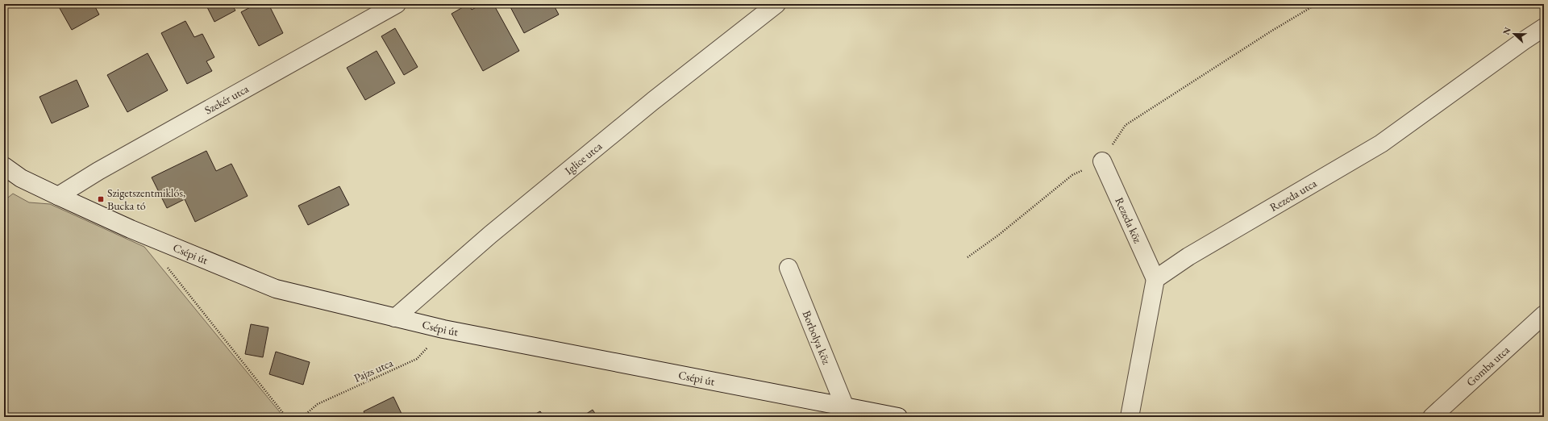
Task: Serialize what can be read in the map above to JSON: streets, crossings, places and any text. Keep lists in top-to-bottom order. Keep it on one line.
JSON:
{"streets":{"street":["Szekér utca","Iglice utca","Rezeda utca","Rezeda köz","Csépi út","Borbolya köz","Gomba utca"],"path":["Pajzs utca"]},"crossings":[["Szekér utca","Csépi út"],["Iglice utca","Csépi út"],["Rezeda utca","Rezeda köz"],["Csépi út","Borbolya köz"],["Csépi út","Pajzs utca"]],"places":{"transit":["Szigetszentmiklós, Bucka tó"]},"north":"left"}
